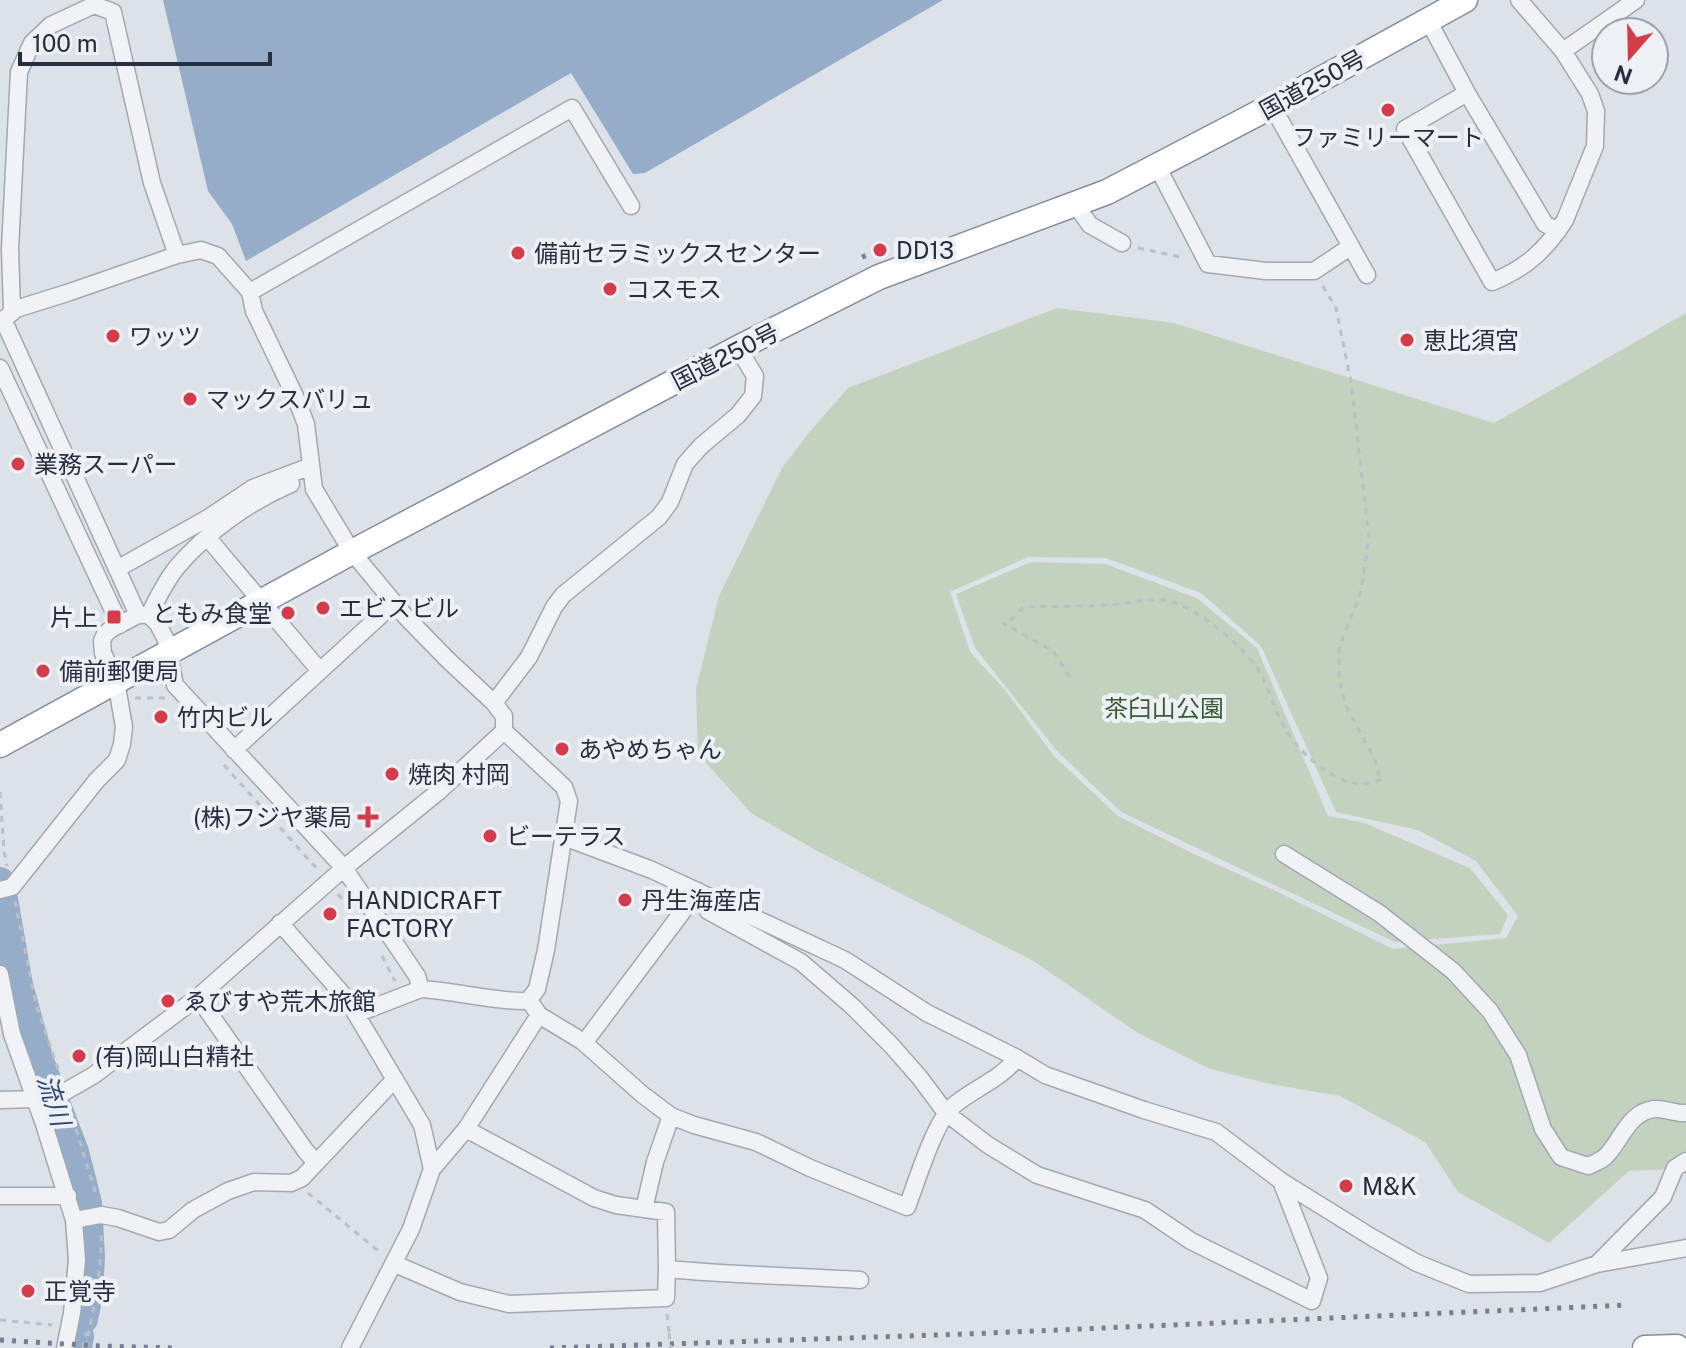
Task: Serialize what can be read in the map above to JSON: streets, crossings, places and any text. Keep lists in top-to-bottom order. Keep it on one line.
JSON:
{"streets":{"highway":["国道250号"]},"water":["流川"],"parks":["茶臼山公園"],"places":{"other":["ファミリーマート","DD13","備前セラミックスセンター","コスモス","ワッツ","恵比須宮","マックスバリュ","業務スーパー","エビスビル","ともみ食堂","備前郵便局","竹内ビル","あやめちゃん","焼肉 村岡","ビーテラス","丹生海産店","HANDICRAFT FACTORY","ゑびすや荒木旅館","(有)岡山白精社","M&K","正覚寺"],"transit":["片上"],"health":["(株)フジヤ薬局"]},"scale_bar":"100 m","north":"bottom"}
